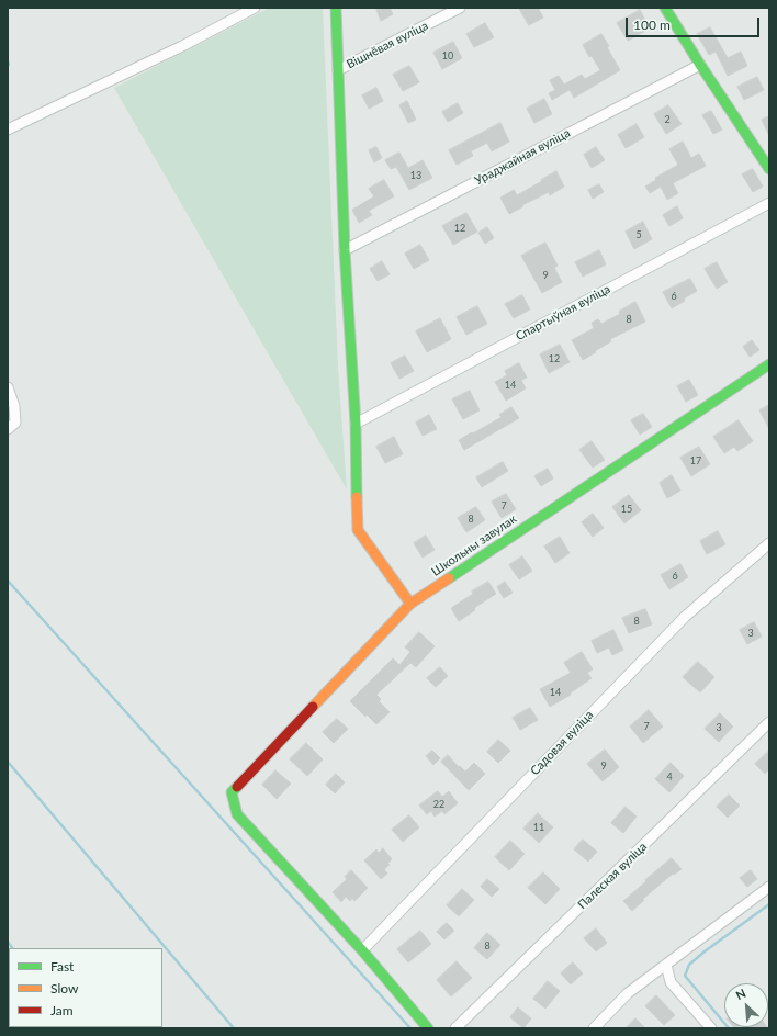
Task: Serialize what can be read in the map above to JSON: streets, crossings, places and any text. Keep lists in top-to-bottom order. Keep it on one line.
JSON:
{"streets":{"street":["Вішнёвая вуліца","Ураджайная вуліца","Спартыўная вуліца","Школьны завулак","Садовая вуліца","Палеская вуліца"]},"crossings":[["Школьны завулак","Садовая вуліца"]],"house_numbers":["10","2","13","12","5","9","6","8","12","14","17","7","15","8","6","8","3","14","7","3","9","4","22","11","8"],"legend":["Fast","Slow","Jam"],"scale_bar":"100 m","north":"top left"}
